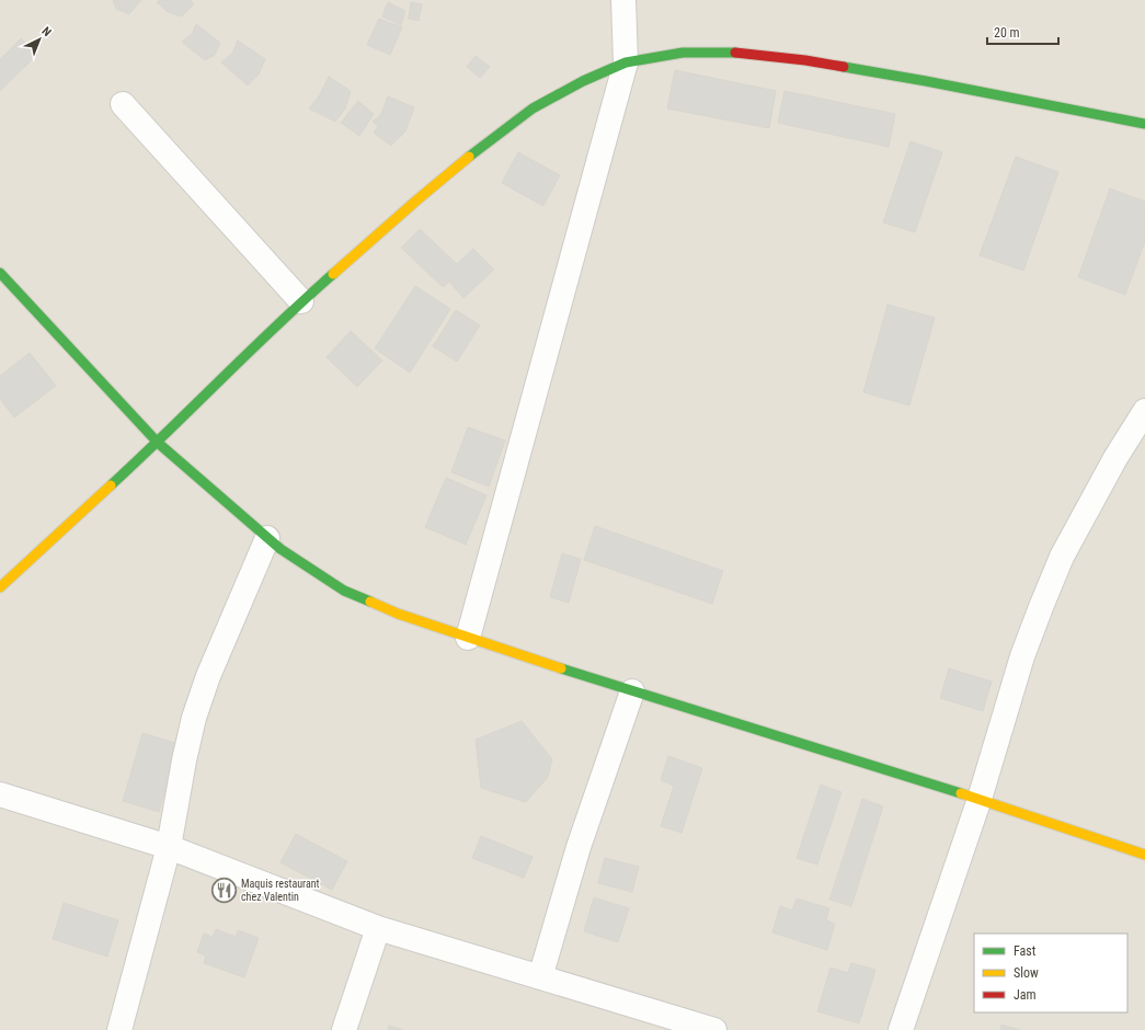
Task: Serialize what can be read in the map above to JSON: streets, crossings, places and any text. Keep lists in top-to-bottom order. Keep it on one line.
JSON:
{"places":{"restaurant":["Maquis restaurant chez Valentin"]},"legend":["Fast","Slow","Jam"],"scale_bar":"20 m","north":"top right"}
